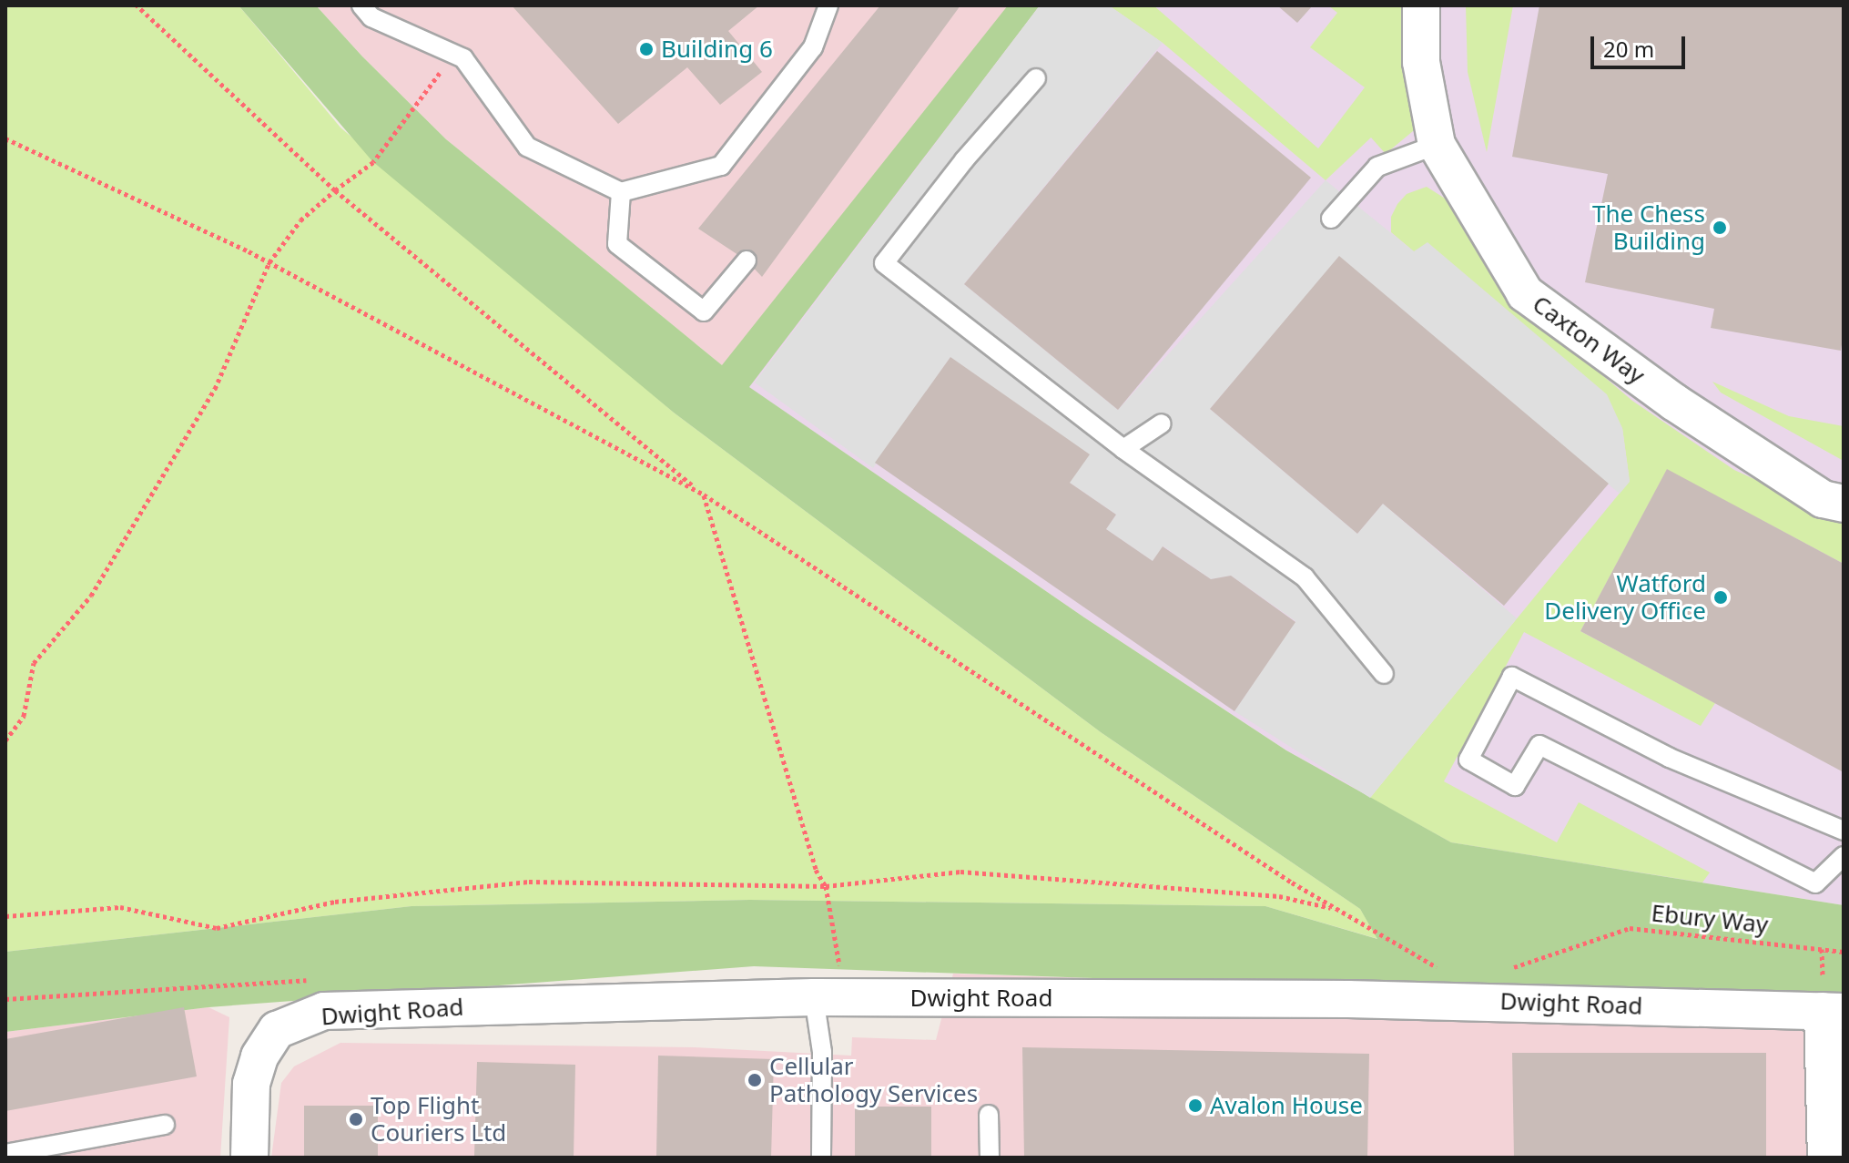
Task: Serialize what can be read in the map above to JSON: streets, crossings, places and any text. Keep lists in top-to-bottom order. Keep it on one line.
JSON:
{"streets":{"street":["Caxton Way","Dwight Road"],"path":["Ebury Way"]},"places":["Building 6","The Chess Building","Watford Delivery Office","Cellular Pathology Services","Avalon House","Top Flight Couriers Ltd"],"scale_bar":"20 m"}
